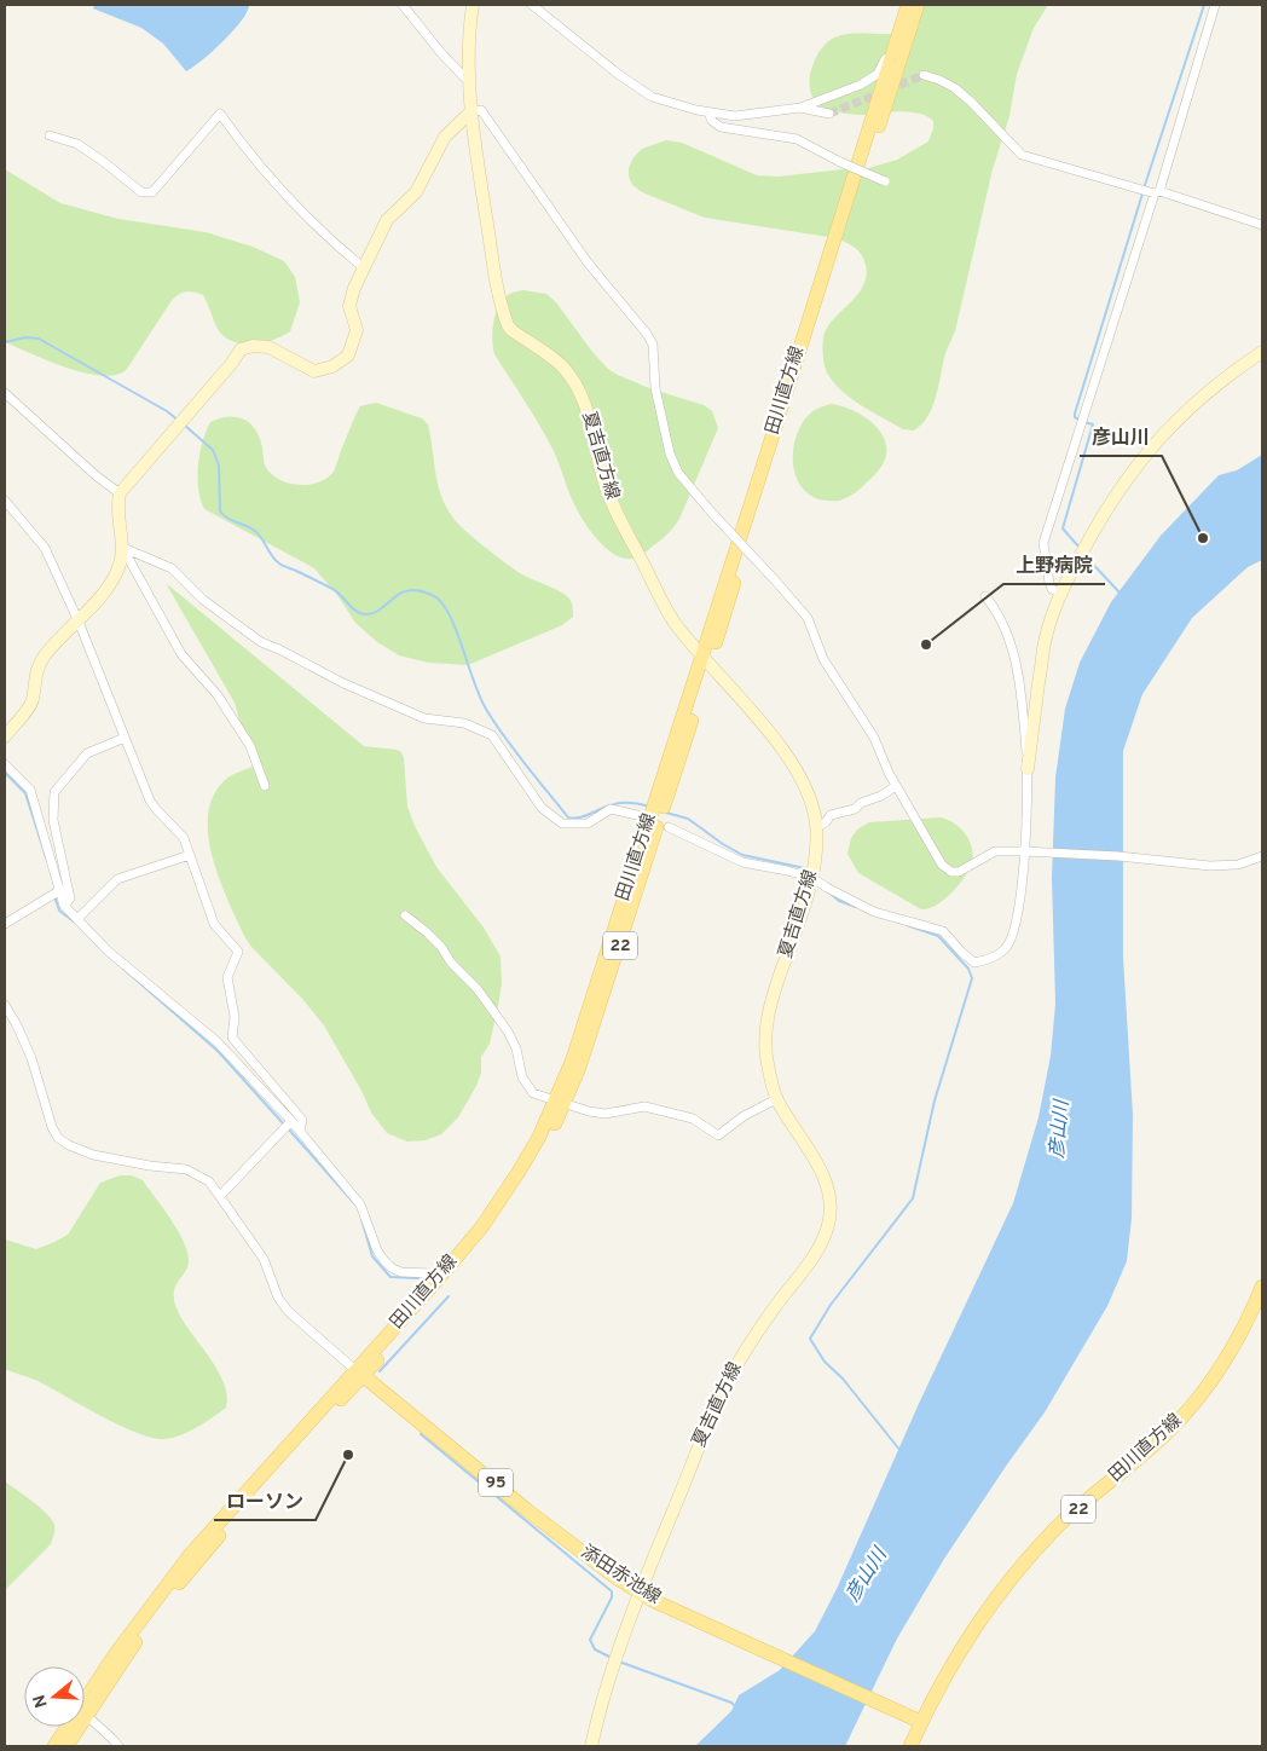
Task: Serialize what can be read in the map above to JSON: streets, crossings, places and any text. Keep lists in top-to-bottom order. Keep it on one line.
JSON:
{"streets":{"main road":["田川直方線","夏吉直方線","22","95","添田赤池線"]},"crossings":[["田川直方線","夏吉直方線"],["田川直方線","添田赤池線"],["夏吉直方線","添田赤池線"]],"water":["彦山川"],"places":["彦山川","上野病院","ローソン"],"north":"left"}
